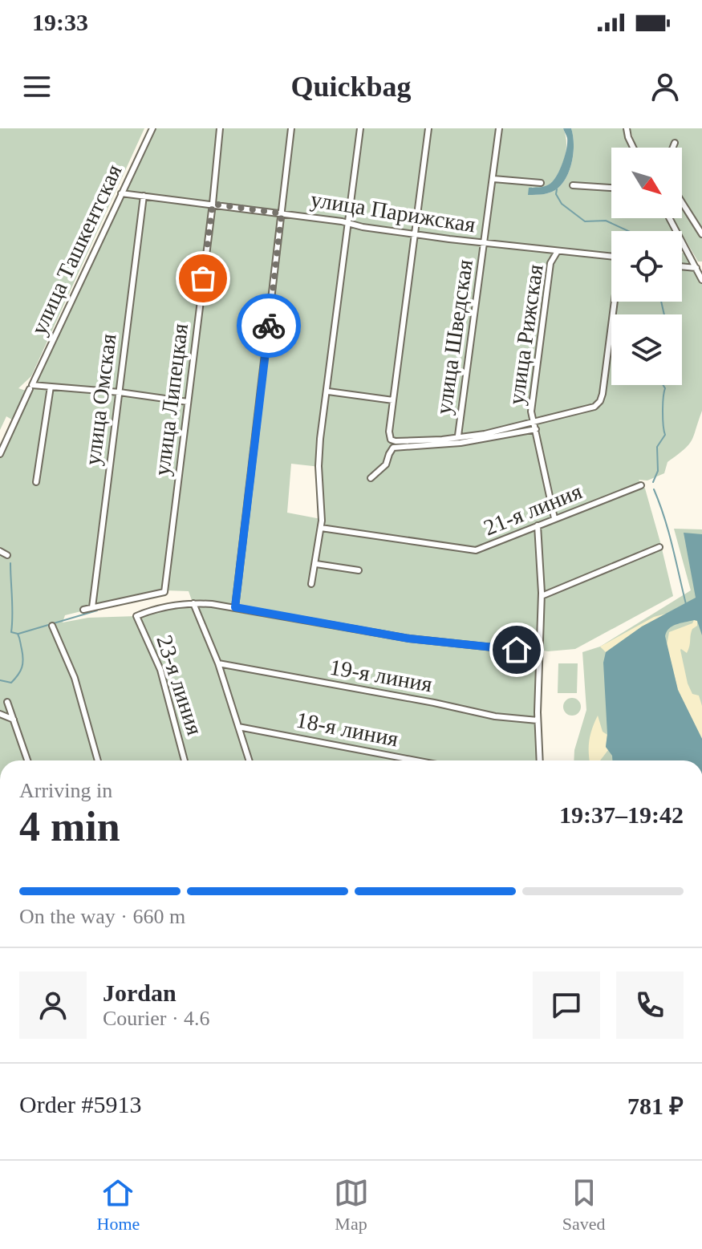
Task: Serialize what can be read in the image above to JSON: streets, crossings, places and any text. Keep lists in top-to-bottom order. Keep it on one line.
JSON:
{"streets":{"street":["улица Парижская","улица Ташкентская","улица Рижская","улица Шведская","улица Омская","улица Липецкая","21-я линия","19-я линия","23-я линия","18-я линия"]},"crossings":[["улица Парижская","улица Ташкентская"],["улица Парижская","улица Рижская"],["улица Парижская","улица Шведская"],["улица Парижская","улица Омская"],["улица Парижская","улица Липецкая"],["улица Рижская","21-я линия"],["улица Омская","улица Липецкая"]],"north":"bottom right","page":{"status":"19:33","header":"Quickbag","heading":["4 min","Arriving in","19:37–19:42"],"panel":["Jordan","Courier · 4.6","Order #5913","781 ₽"],"bar":"On the way · 660 m","tabs":["Home","Map","Saved"]}}
